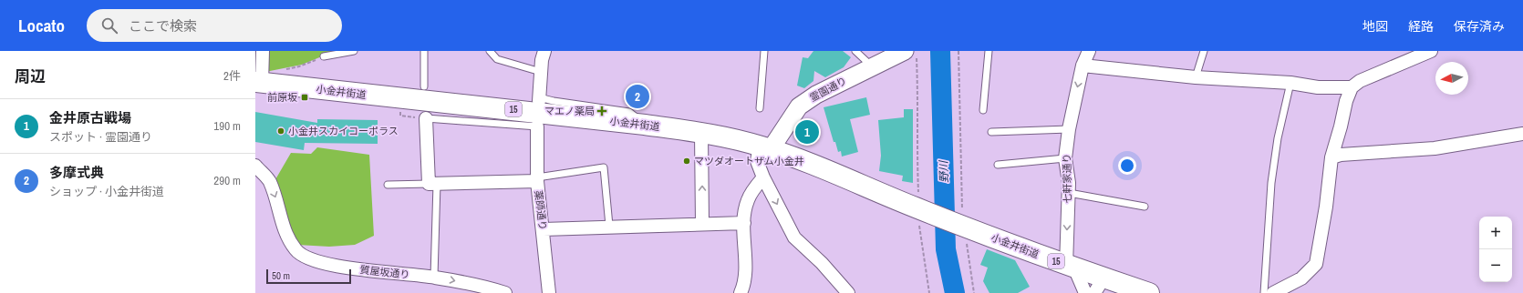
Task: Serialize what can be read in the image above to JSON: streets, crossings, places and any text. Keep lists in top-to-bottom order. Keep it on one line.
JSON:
{"streets":{"main road":["小金井街道","15"],"street":["霊園通り","七軒家通り","薬師通り","質屋坂通り"]},"crossings":[["霊園通り","小金井街道"],["小金井街道","15"],["小金井街道","七軒家通り"]],"one_way":["七軒家通り","質屋坂通り"],"water":["野川"],"places":{"transit":["前原坂"],"health":["マエノ薬局"],"other":["小金井スカイコーポラス","マツダオートザム小金井"]},"scale_bar":"50 m","north":"left","page":{"header":"Locato","search":"ここで検索","nav":["地図","経路","保存済み"],"heading":["周辺","2件"],"pins":["2","1"],"list":[{"mark":"1","name":"金井原古戦場","note":"スポット · 霊園通り","value":"190 m"},{"mark":"2","name":"多摩式典","note":"ショップ · 小金井街道","value":"290 m"}],"map_buttons":["+","−"],"scale":"50 m"}}
